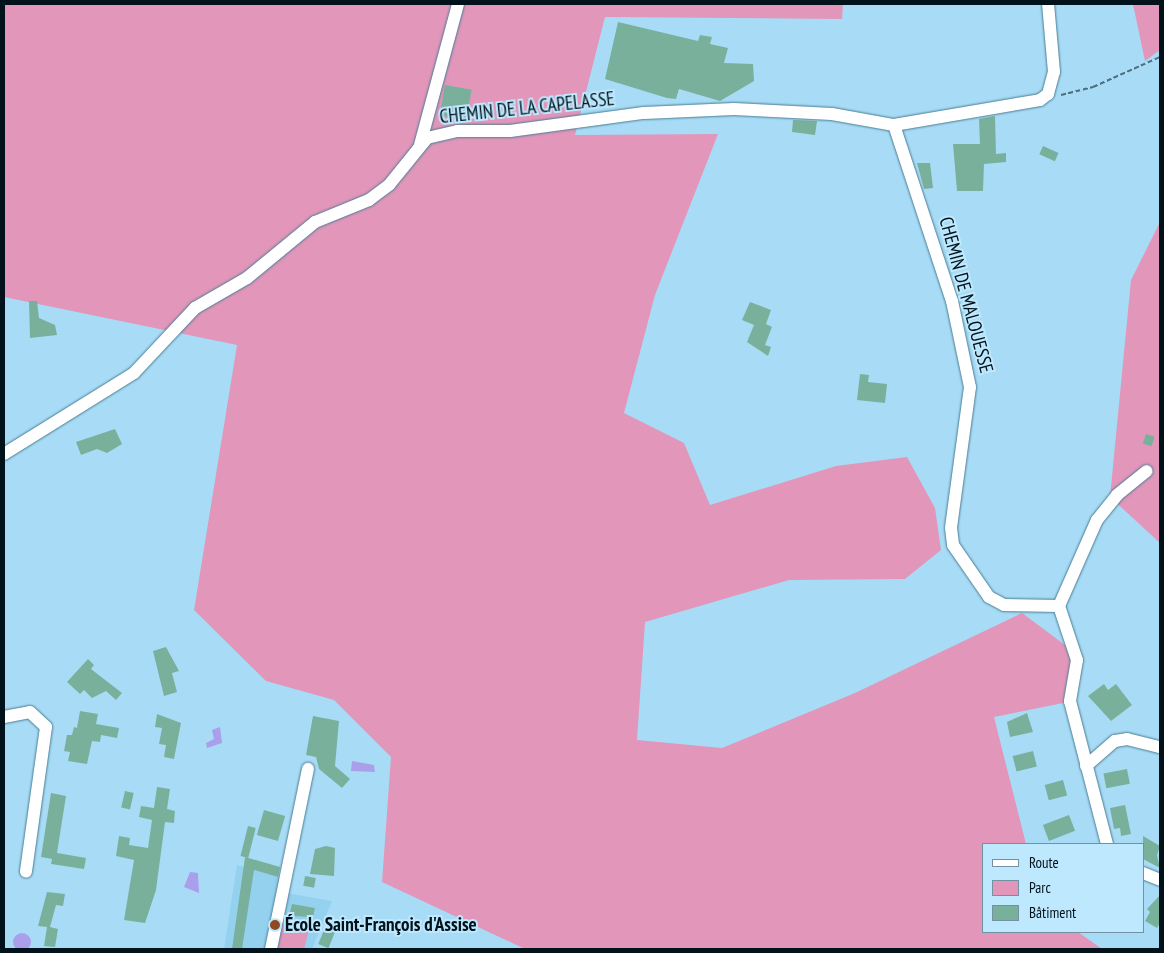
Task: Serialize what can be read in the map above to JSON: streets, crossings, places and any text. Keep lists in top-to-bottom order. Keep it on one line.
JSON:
{"streets":{"street":["CHEMIN DE LA CAPELASSE","CHEMIN DE MALOUESSE"]},"crossings":[["CHEMIN DE LA CAPELASSE","CHEMIN DE MALOUESSE"]],"places":["École Saint-François d'Assise"],"legend":["Route","Parc","Bâtiment"]}
